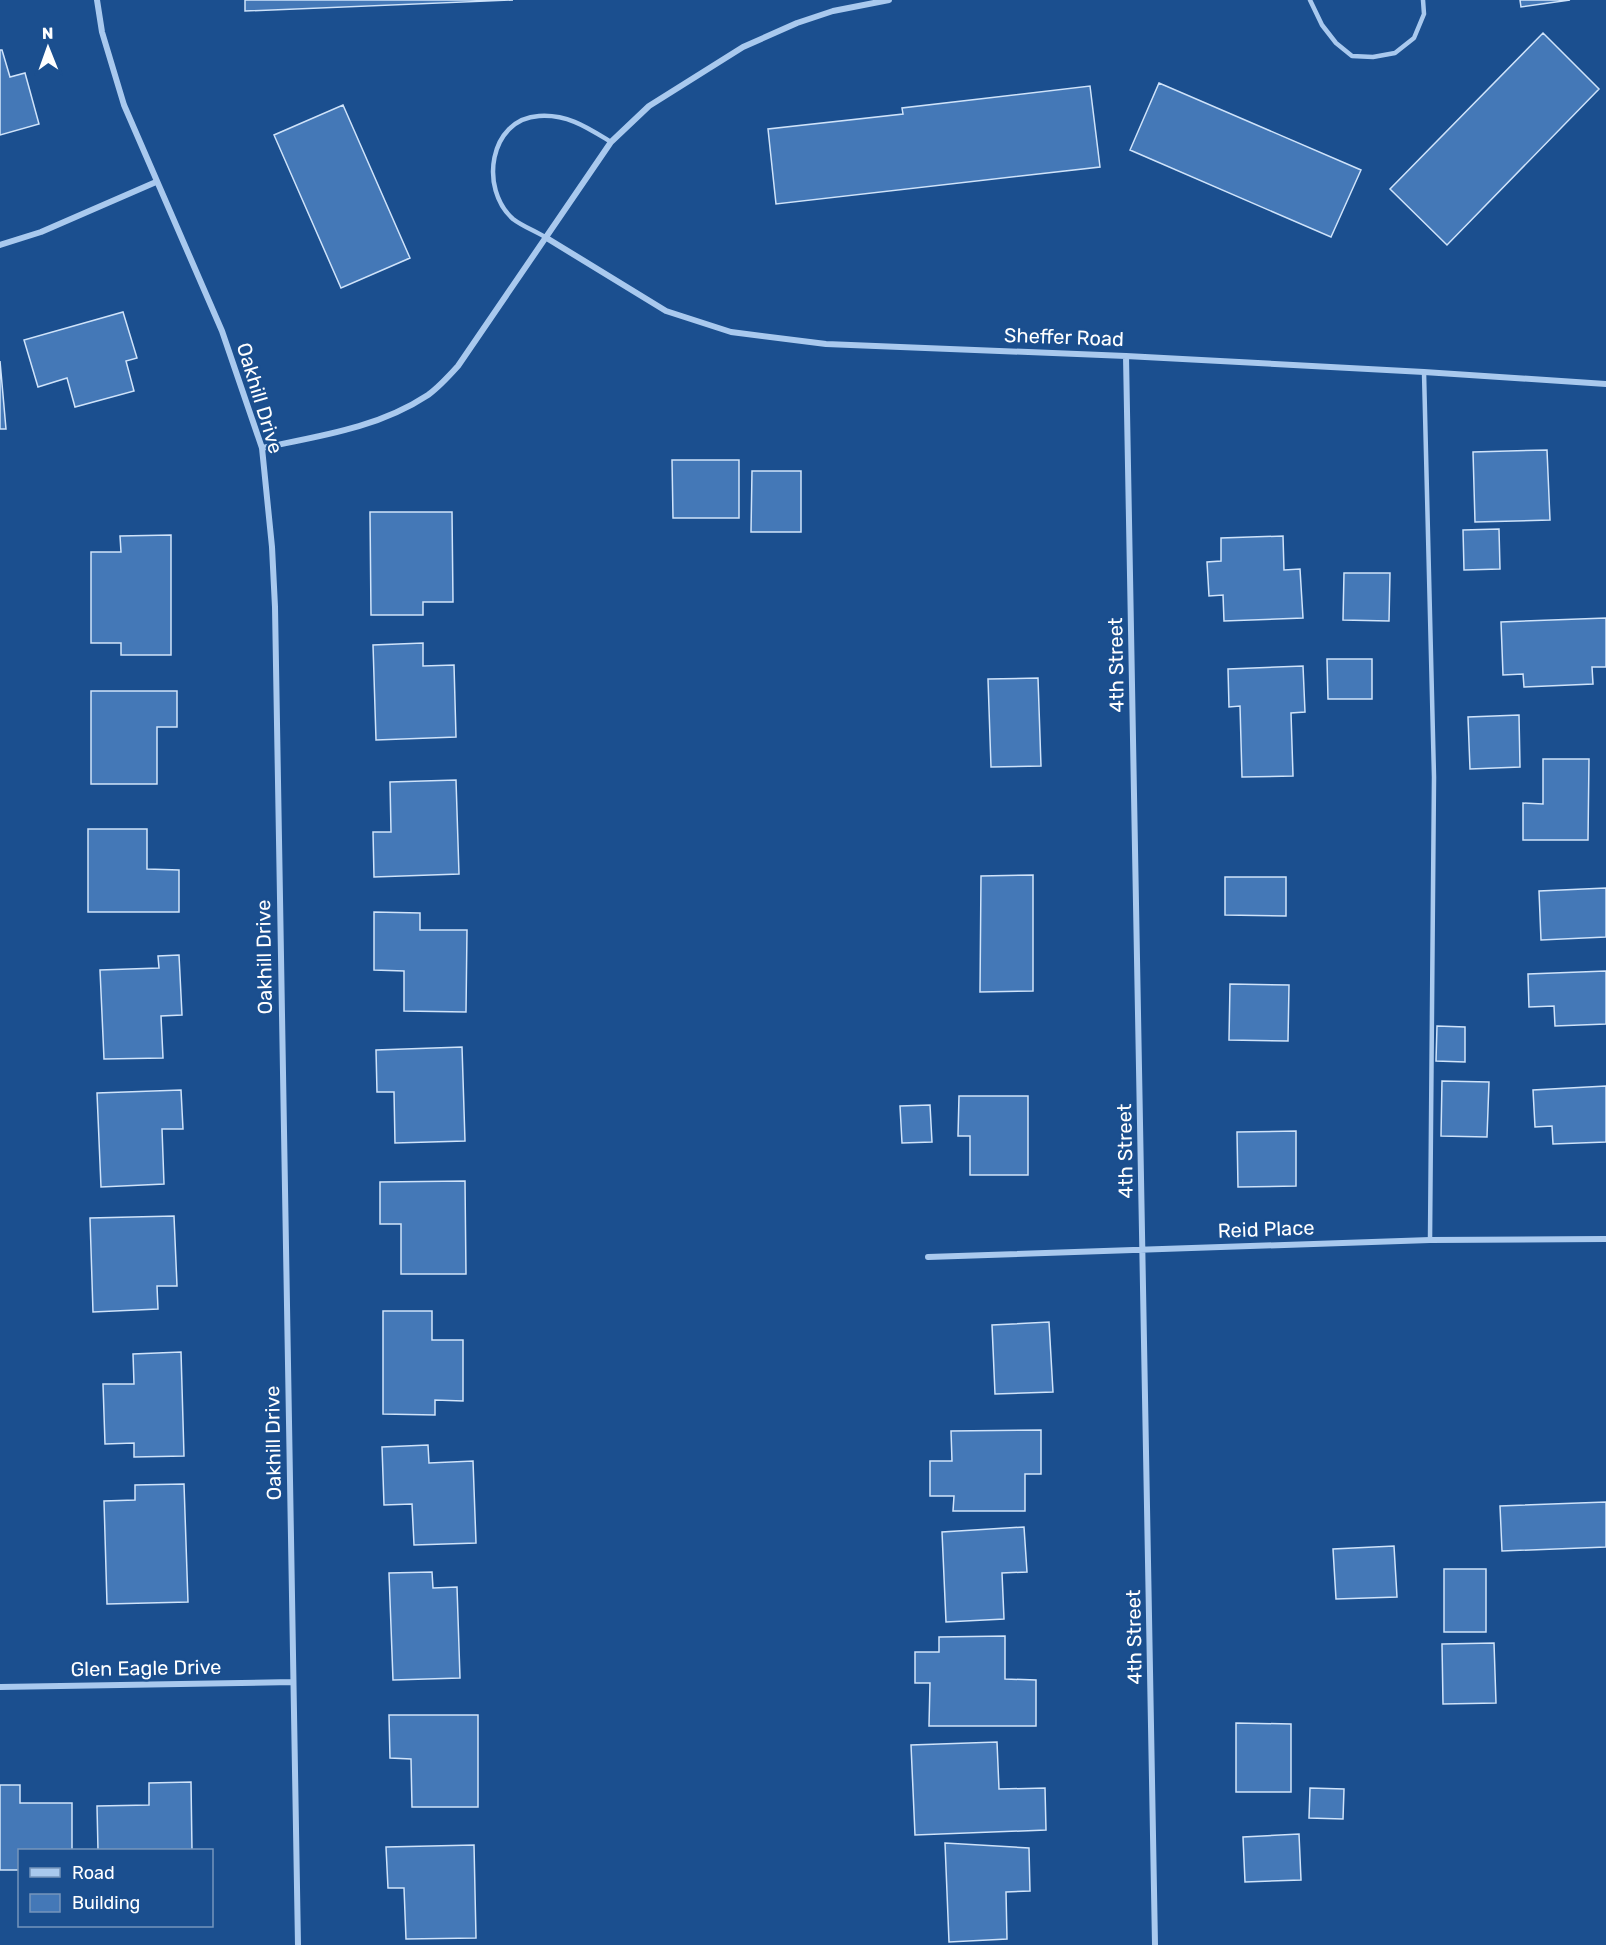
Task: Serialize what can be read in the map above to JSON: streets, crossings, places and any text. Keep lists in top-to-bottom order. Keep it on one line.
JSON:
{"streets":{"street":["Sheffer Road","Oakhill Drive","4th Street","Reid Place","Glen Eagle Drive"]},"crossings":[["Sheffer Road","4th Street"],["Oakhill Drive","Glen Eagle Drive"],["4th Street","Reid Place"]],"legend":["Road","Building"],"north":"top"}
